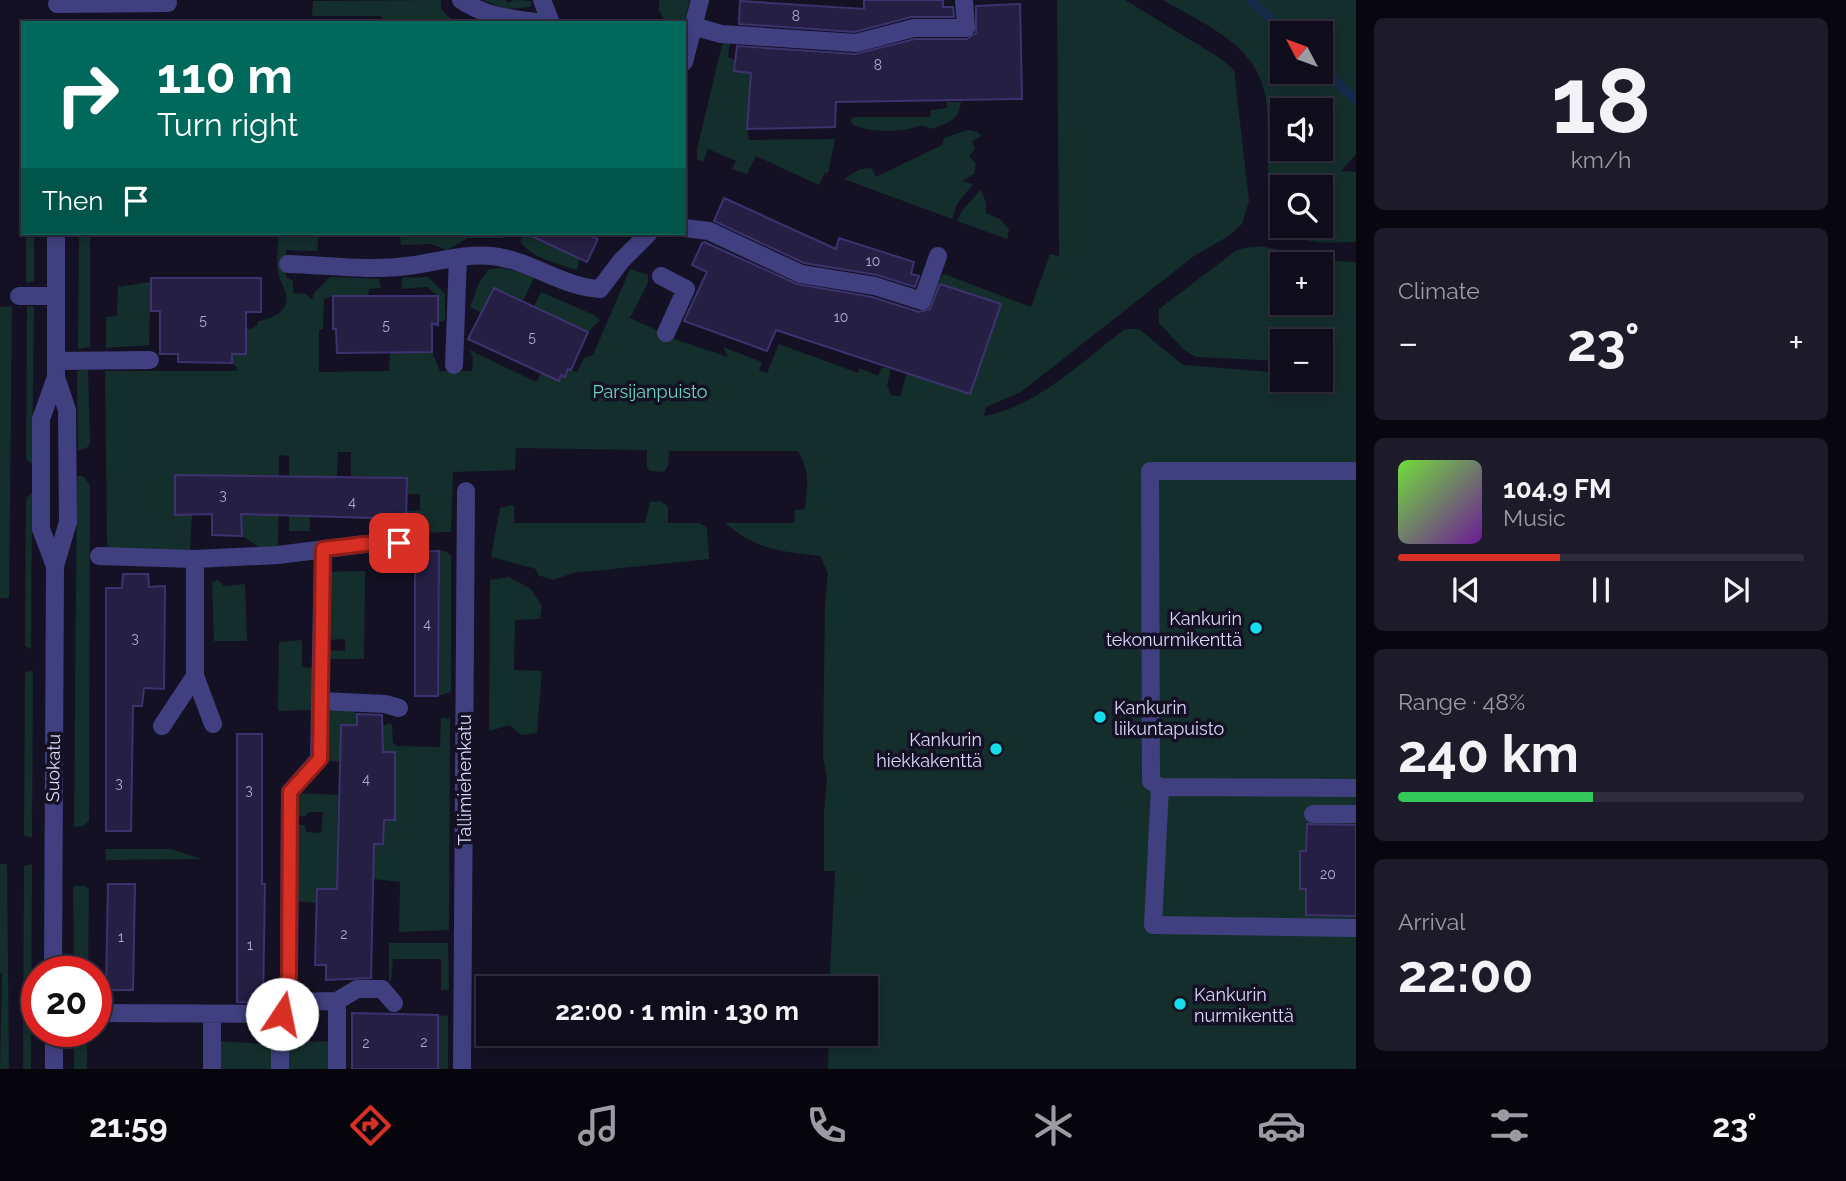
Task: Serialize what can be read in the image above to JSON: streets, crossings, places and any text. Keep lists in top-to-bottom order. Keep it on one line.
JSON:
{"streets":{"street":["Suokatu","Tallimiehenkatu"]},"parks":["Parsijanpuisto"],"places":["Kankurin tekonurmikenttä","Kankurin liikuntapuisto","Kankurin hiekkakenttä","Kankurin nurmikenttä"],"house_numbers":["8","8","10","10","5","5","5","3","4","4","3","4","3","3","20","2","1","1","2","2"],"north":"top left","page":{"tile":[["18","km/h"],"Climate",["Range · 48%","240 km"],["Arrival","22:00"]],"map_buttons":["+","−"],"turn":["110 m","Turn right"],"then":"Then","heat":["−","23°","+"],"song":["104.9 FM","Music"],"limit":"20","trip":"22:00 · 1 min · 130 m","tabs":["21:59","23°"]}}
